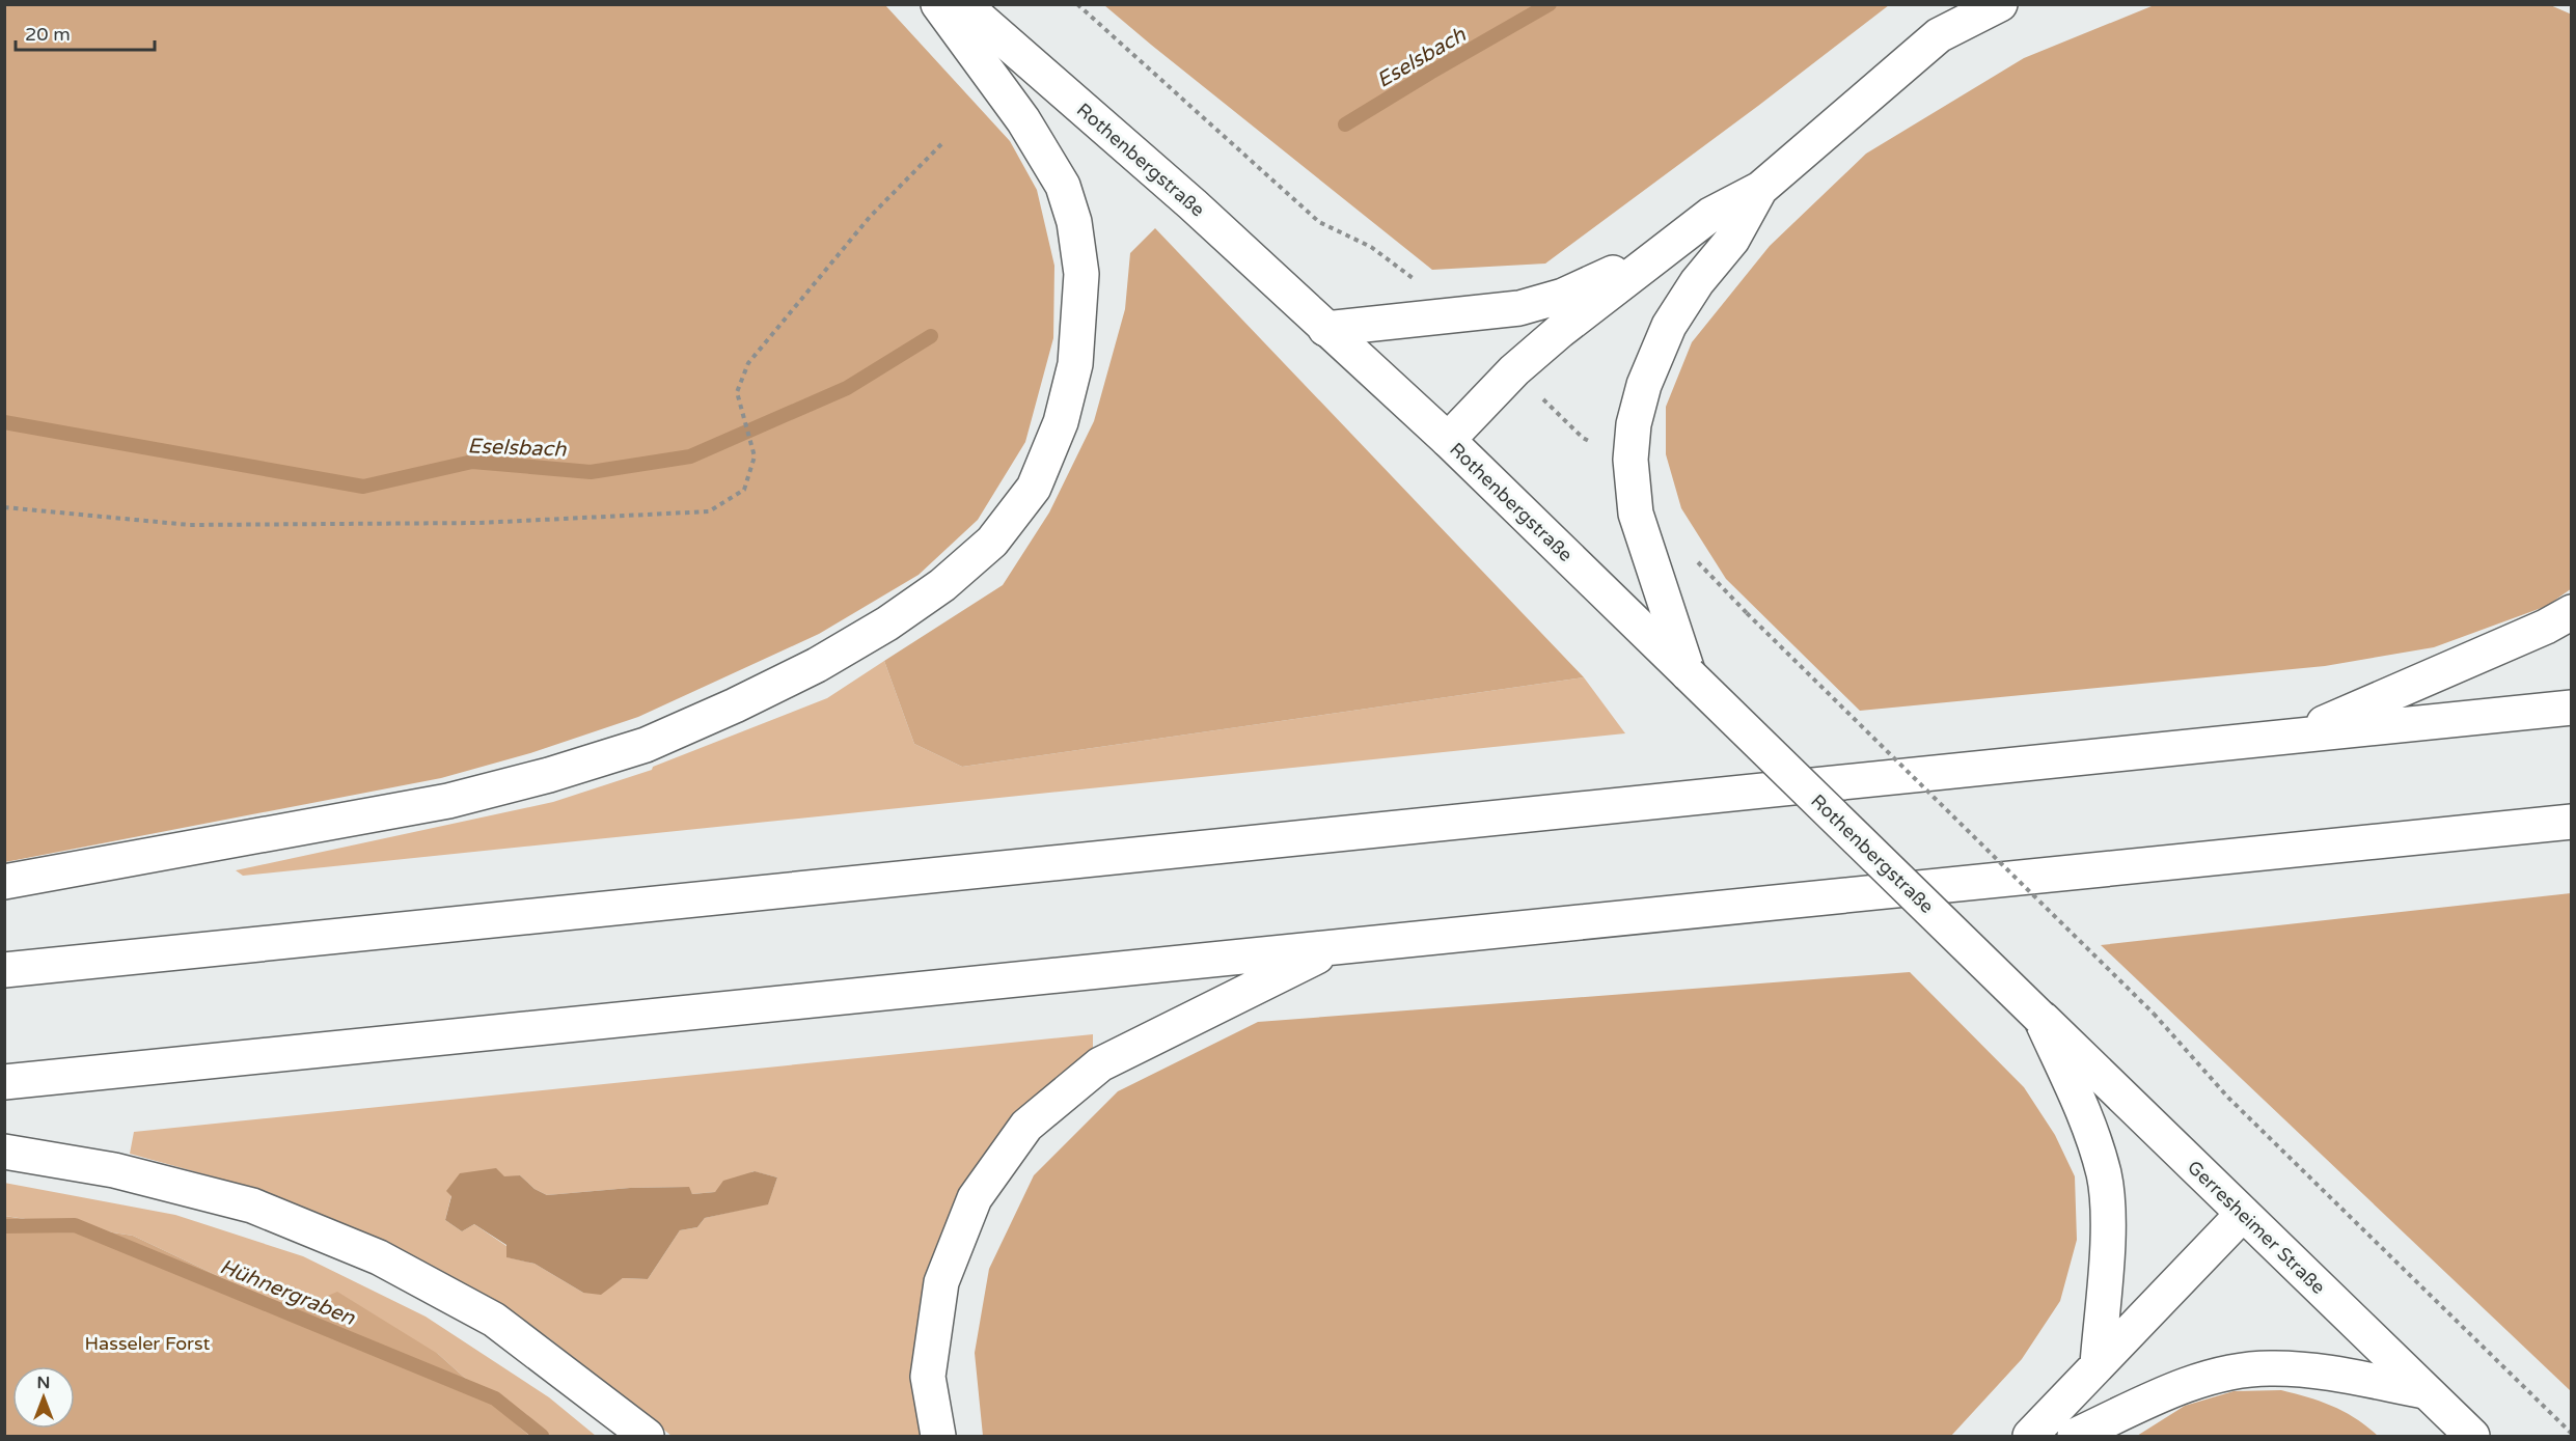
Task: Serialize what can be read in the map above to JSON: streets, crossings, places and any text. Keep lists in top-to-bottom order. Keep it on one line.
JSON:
{"streets":{"main road":["Rothenbergstraße","Gerresheimer Straße"]},"crossings":[["Rothenbergstraße","Gerresheimer Straße"]],"water":["Eselsbach","Hühnergraben"],"parks":["Hasseler Forst"],"scale_bar":"20 m","north":"top"}
